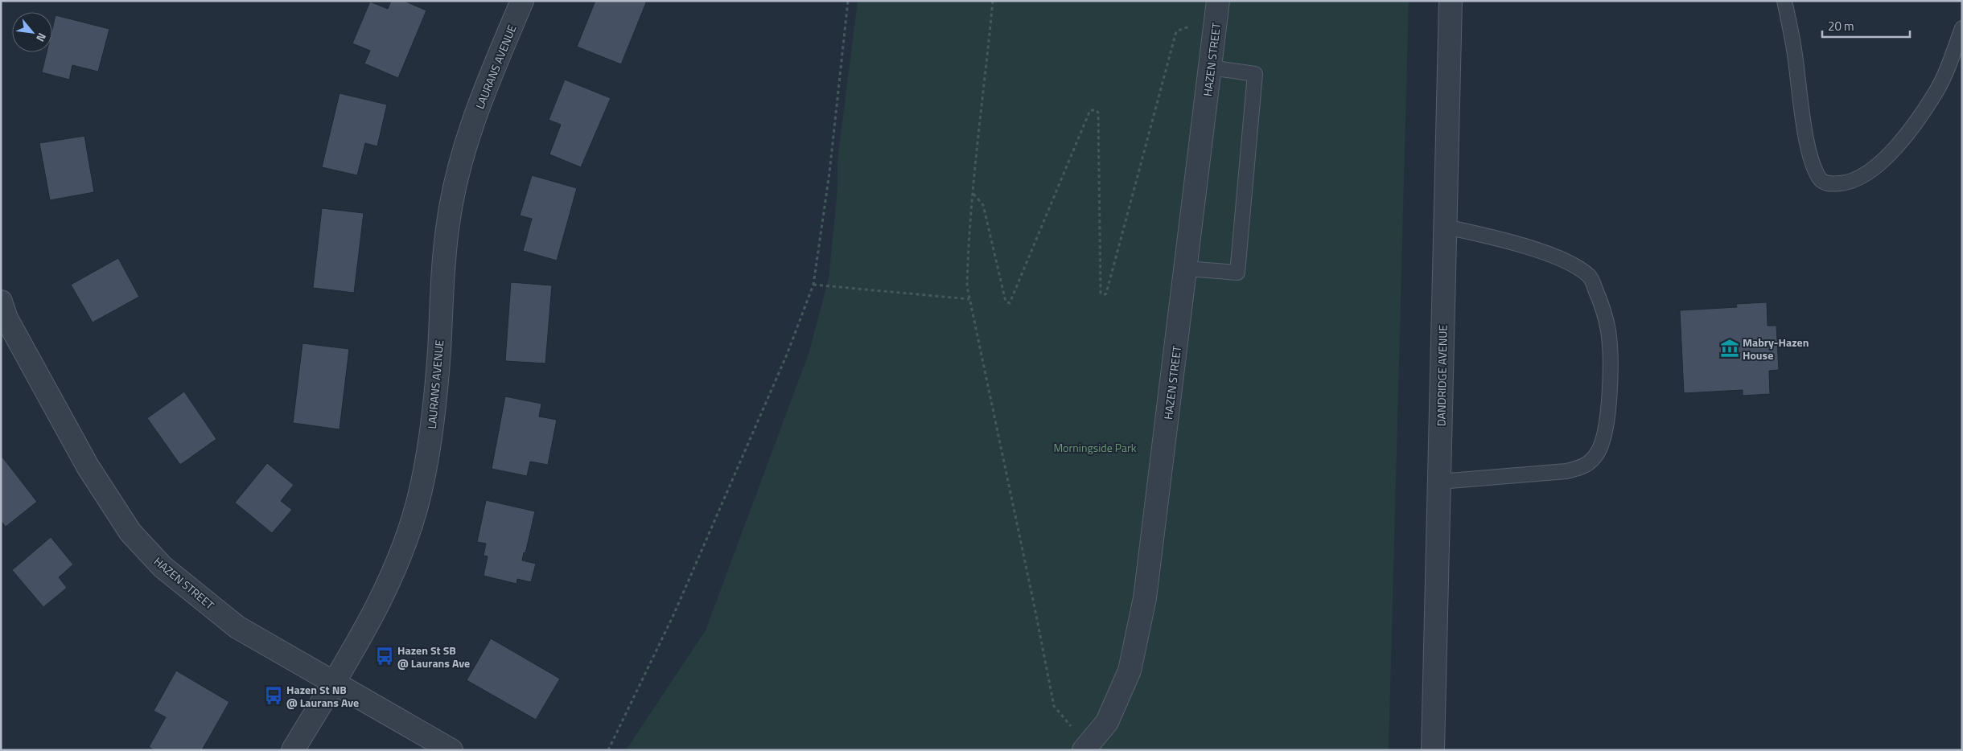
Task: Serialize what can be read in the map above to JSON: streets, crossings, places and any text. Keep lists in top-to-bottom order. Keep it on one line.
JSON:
{"streets":{"street":["HAZEN STREET","LAURANS AVENUE","DANDRIDGE AVENUE"]},"crossings":[["HAZEN STREET","LAURANS AVENUE"]],"parks":["Morningside Park"],"places":{"museum":["Mabry-Hazen House"],"bus stop":["Hazen St SB @ Laurans Ave","Hazen St NB @ Laurans Ave"]},"scale_bar":"20 m","north":"bottom right"}
